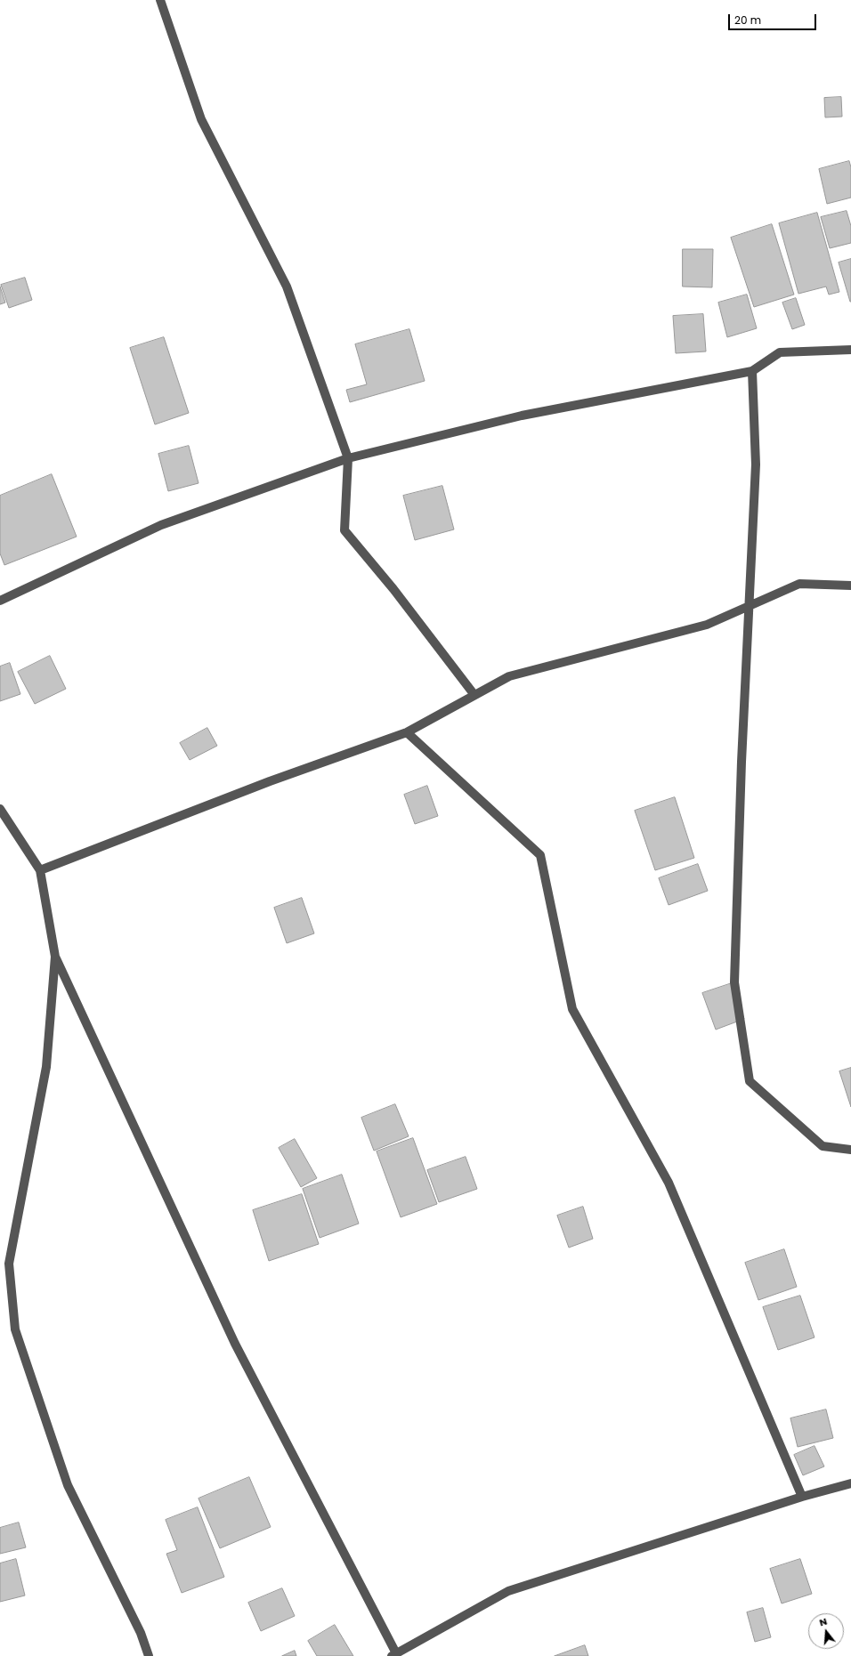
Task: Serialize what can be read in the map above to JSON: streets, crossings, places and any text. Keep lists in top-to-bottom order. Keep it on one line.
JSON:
{"scale_bar":"20 m","north":"top"}
